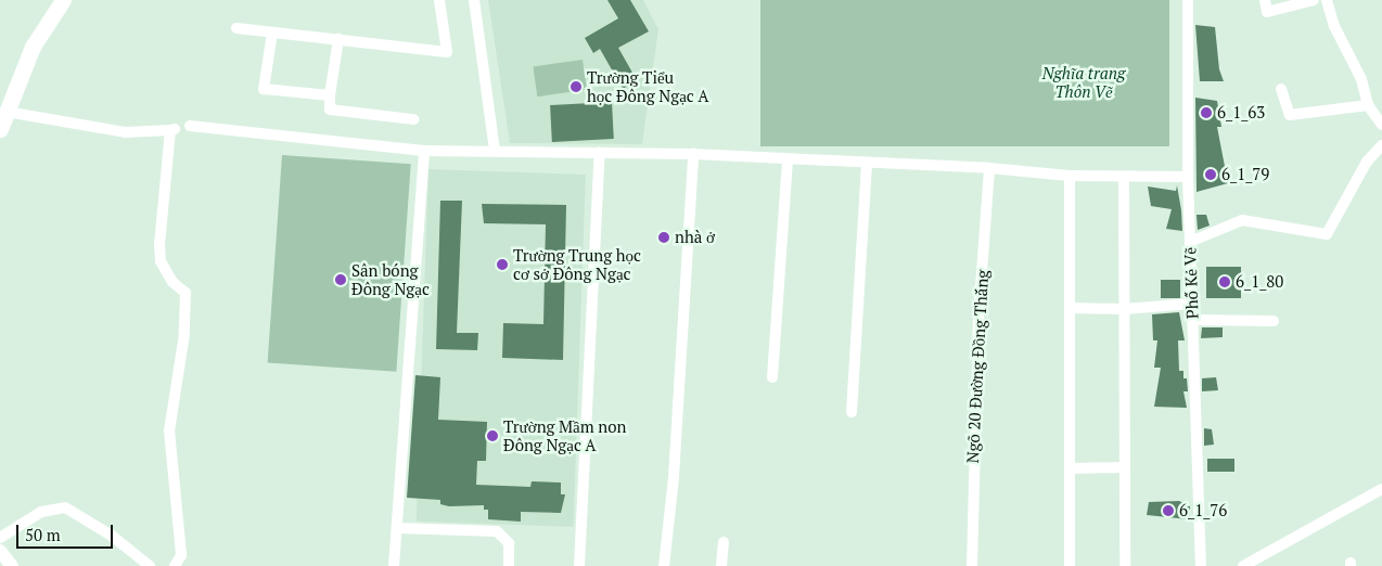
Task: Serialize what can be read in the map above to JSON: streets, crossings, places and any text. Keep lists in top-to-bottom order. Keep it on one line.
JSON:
{"streets":{"street":["Phố Kẻ Vẽ","Ngõ 20 Đường Đồng Thắng"]},"parks":["Nghĩa trang Thôn Vẽ"],"places":["Trường Tiểu học Đông Ngạc A","6_1_63","6_1_79","nhà ở","Trường Trung học cơ sở Đông Ngạc","Sân bóng Đông Ngạc","6_1_80","Trường Mầm non Đông Ngạc A","6_1_76"],"scale_bar":"50 m"}
